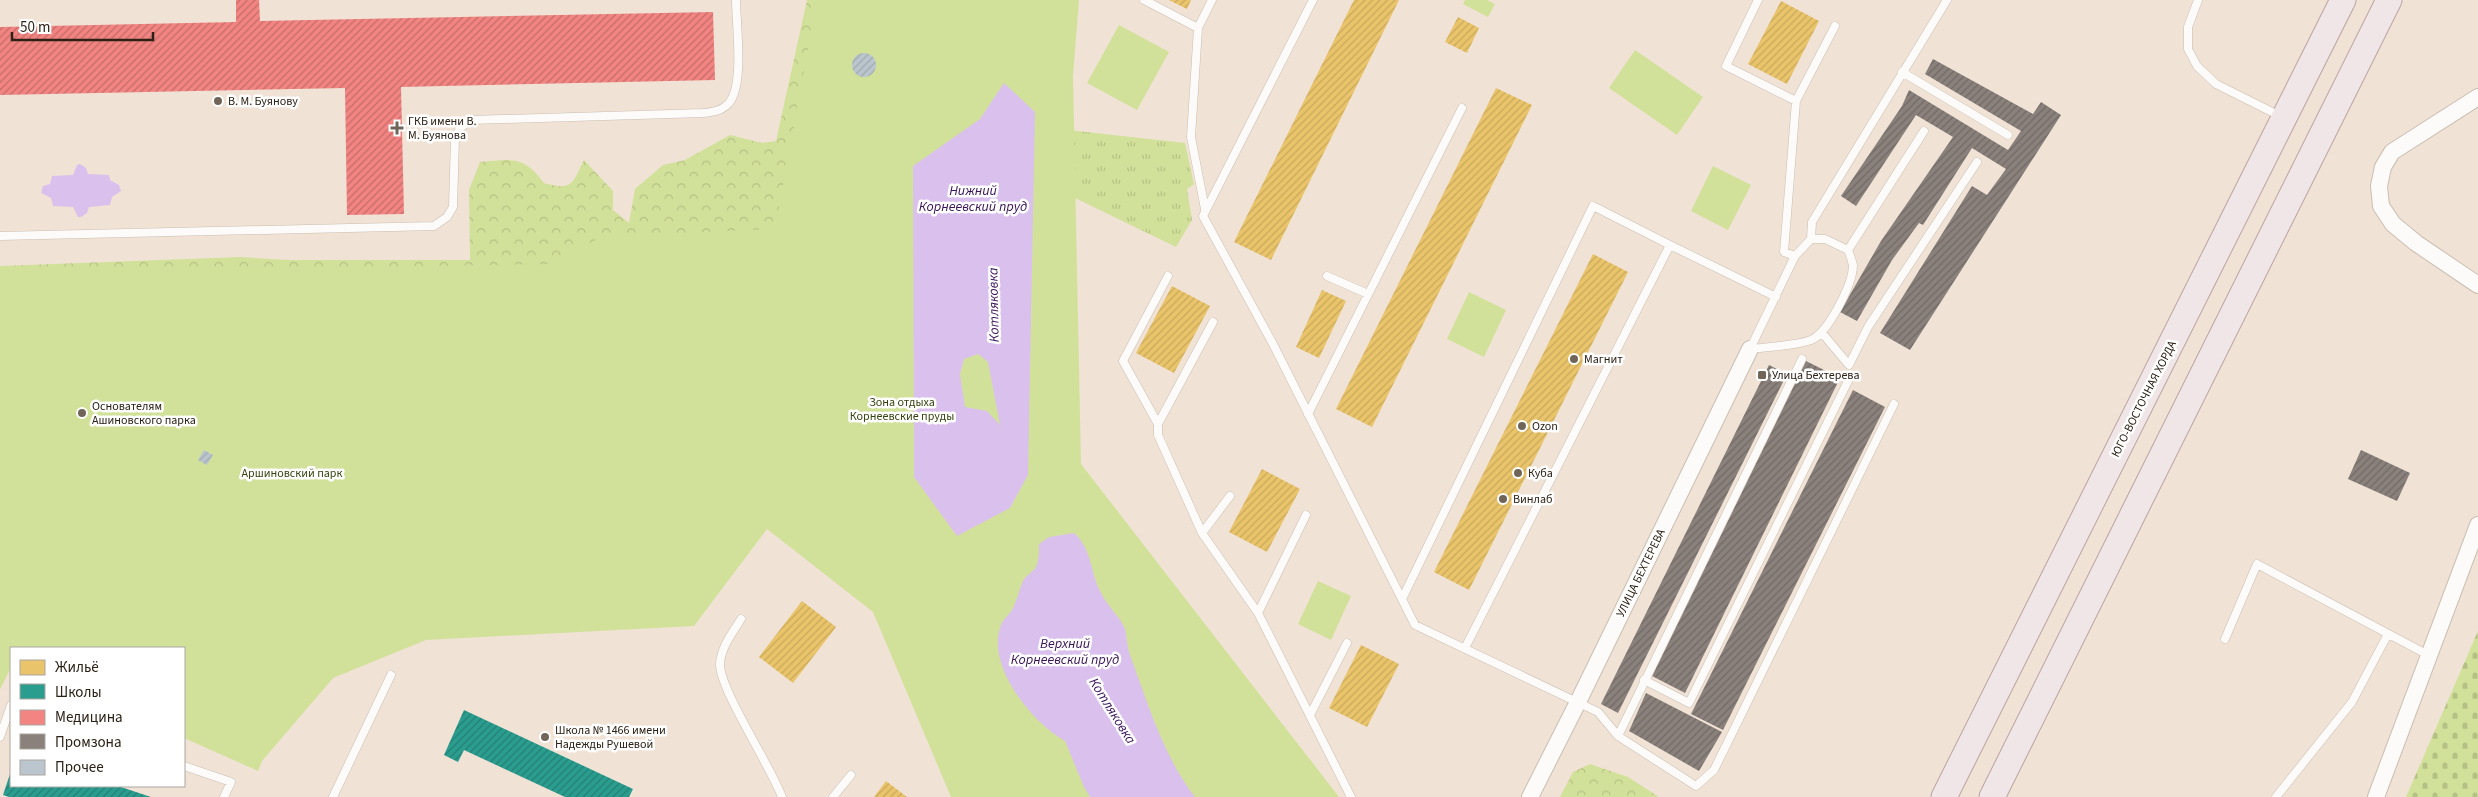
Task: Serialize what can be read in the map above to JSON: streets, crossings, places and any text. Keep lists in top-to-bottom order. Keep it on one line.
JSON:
{"streets":{"main road":["ЮГО-ВОСТОЧНАЯ ХОРДА"],"street":["УЛИЦА БЕХТЕРЕВА"]},"water":["Нижний Корнеевский пруд","Котляковка","Верхний Корнеевский пруд"],"parks":["Зона отдыха Корнеевские пруды","Аршиновский парк"],"places":{"other":["В. М. Буянову","Магнит","Основателям Ашиновского парка","Ozon","Куба","Винлаб","Школа № 1466 имени Надежды Рушевой"],"health":["ГКБ имени В. М. Буянова"],"transit":["Улица Бехтерева"]},"legend":["Жильё","Школы","Медицина","Промзона","Прочее"],"scale_bar":"50 m"}
